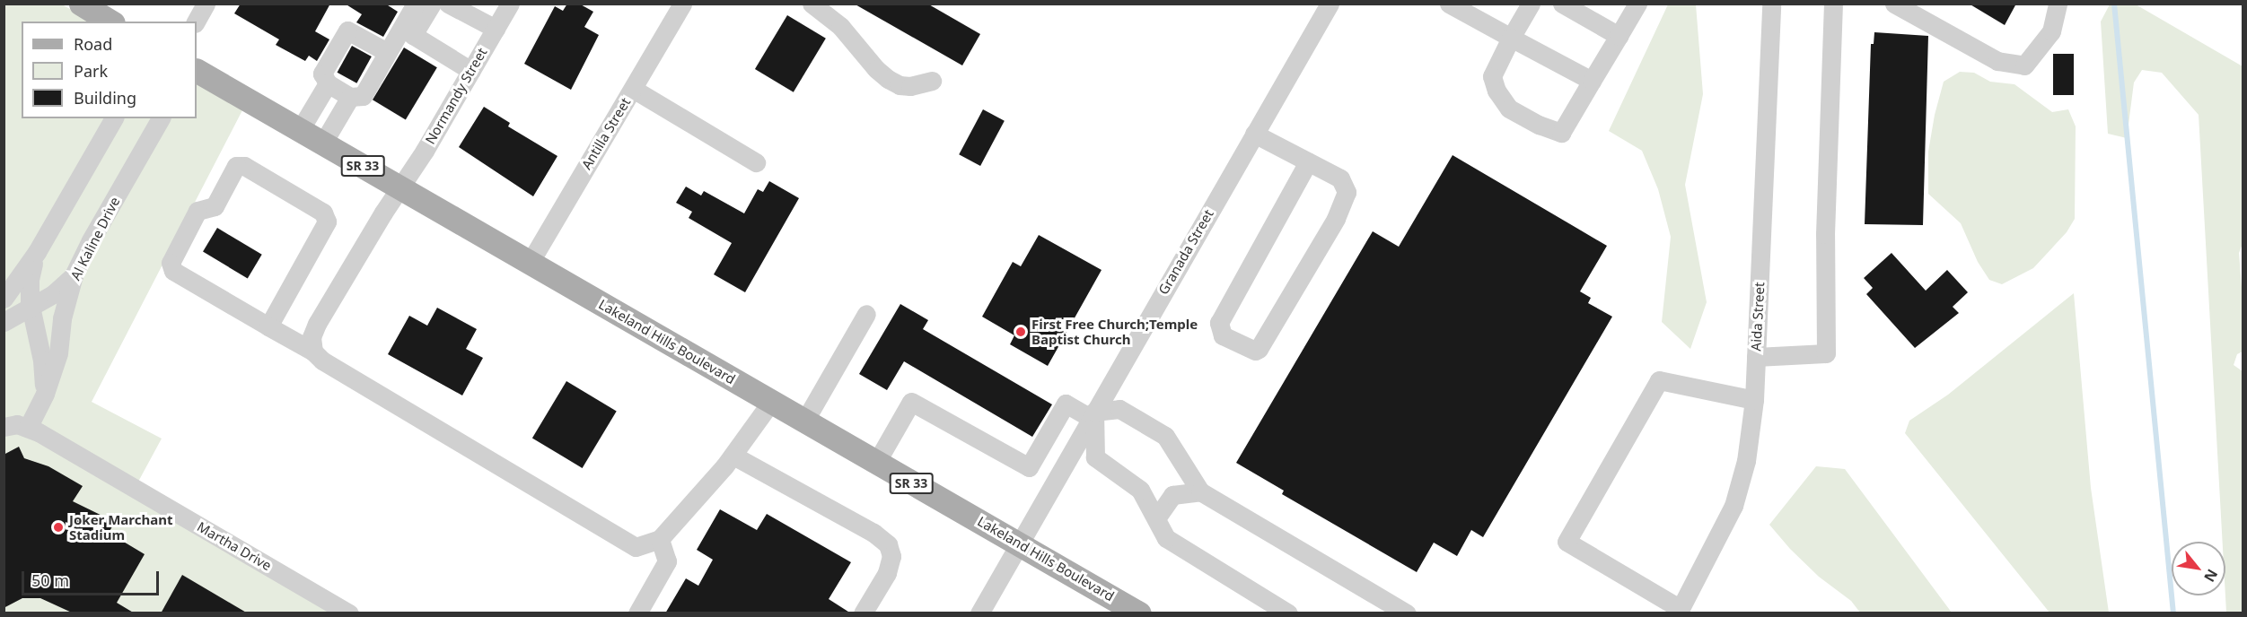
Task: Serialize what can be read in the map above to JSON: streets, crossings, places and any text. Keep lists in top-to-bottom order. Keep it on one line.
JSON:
{"streets":{"main road":["SR 33","Lakeland Hills Boulevard"],"street":["Normandy Street","Antilla Street","Al Kaline Drive","Granada Street","Aida Street","Martha Drive"]},"crossings":[["Normandy Street","Lakeland Hills Boulevard"],["Antilla Street","Lakeland Hills Boulevard"],["Al Kaline Drive","Martha Drive"],["Granada Street","Lakeland Hills Boulevard"]],"places":["First Free Church;Temple Baptist Church","Joker Marchant Stadium"],"legend":["Road","Park","Building"],"scale_bar":"50 m","north":"bottom right"}
